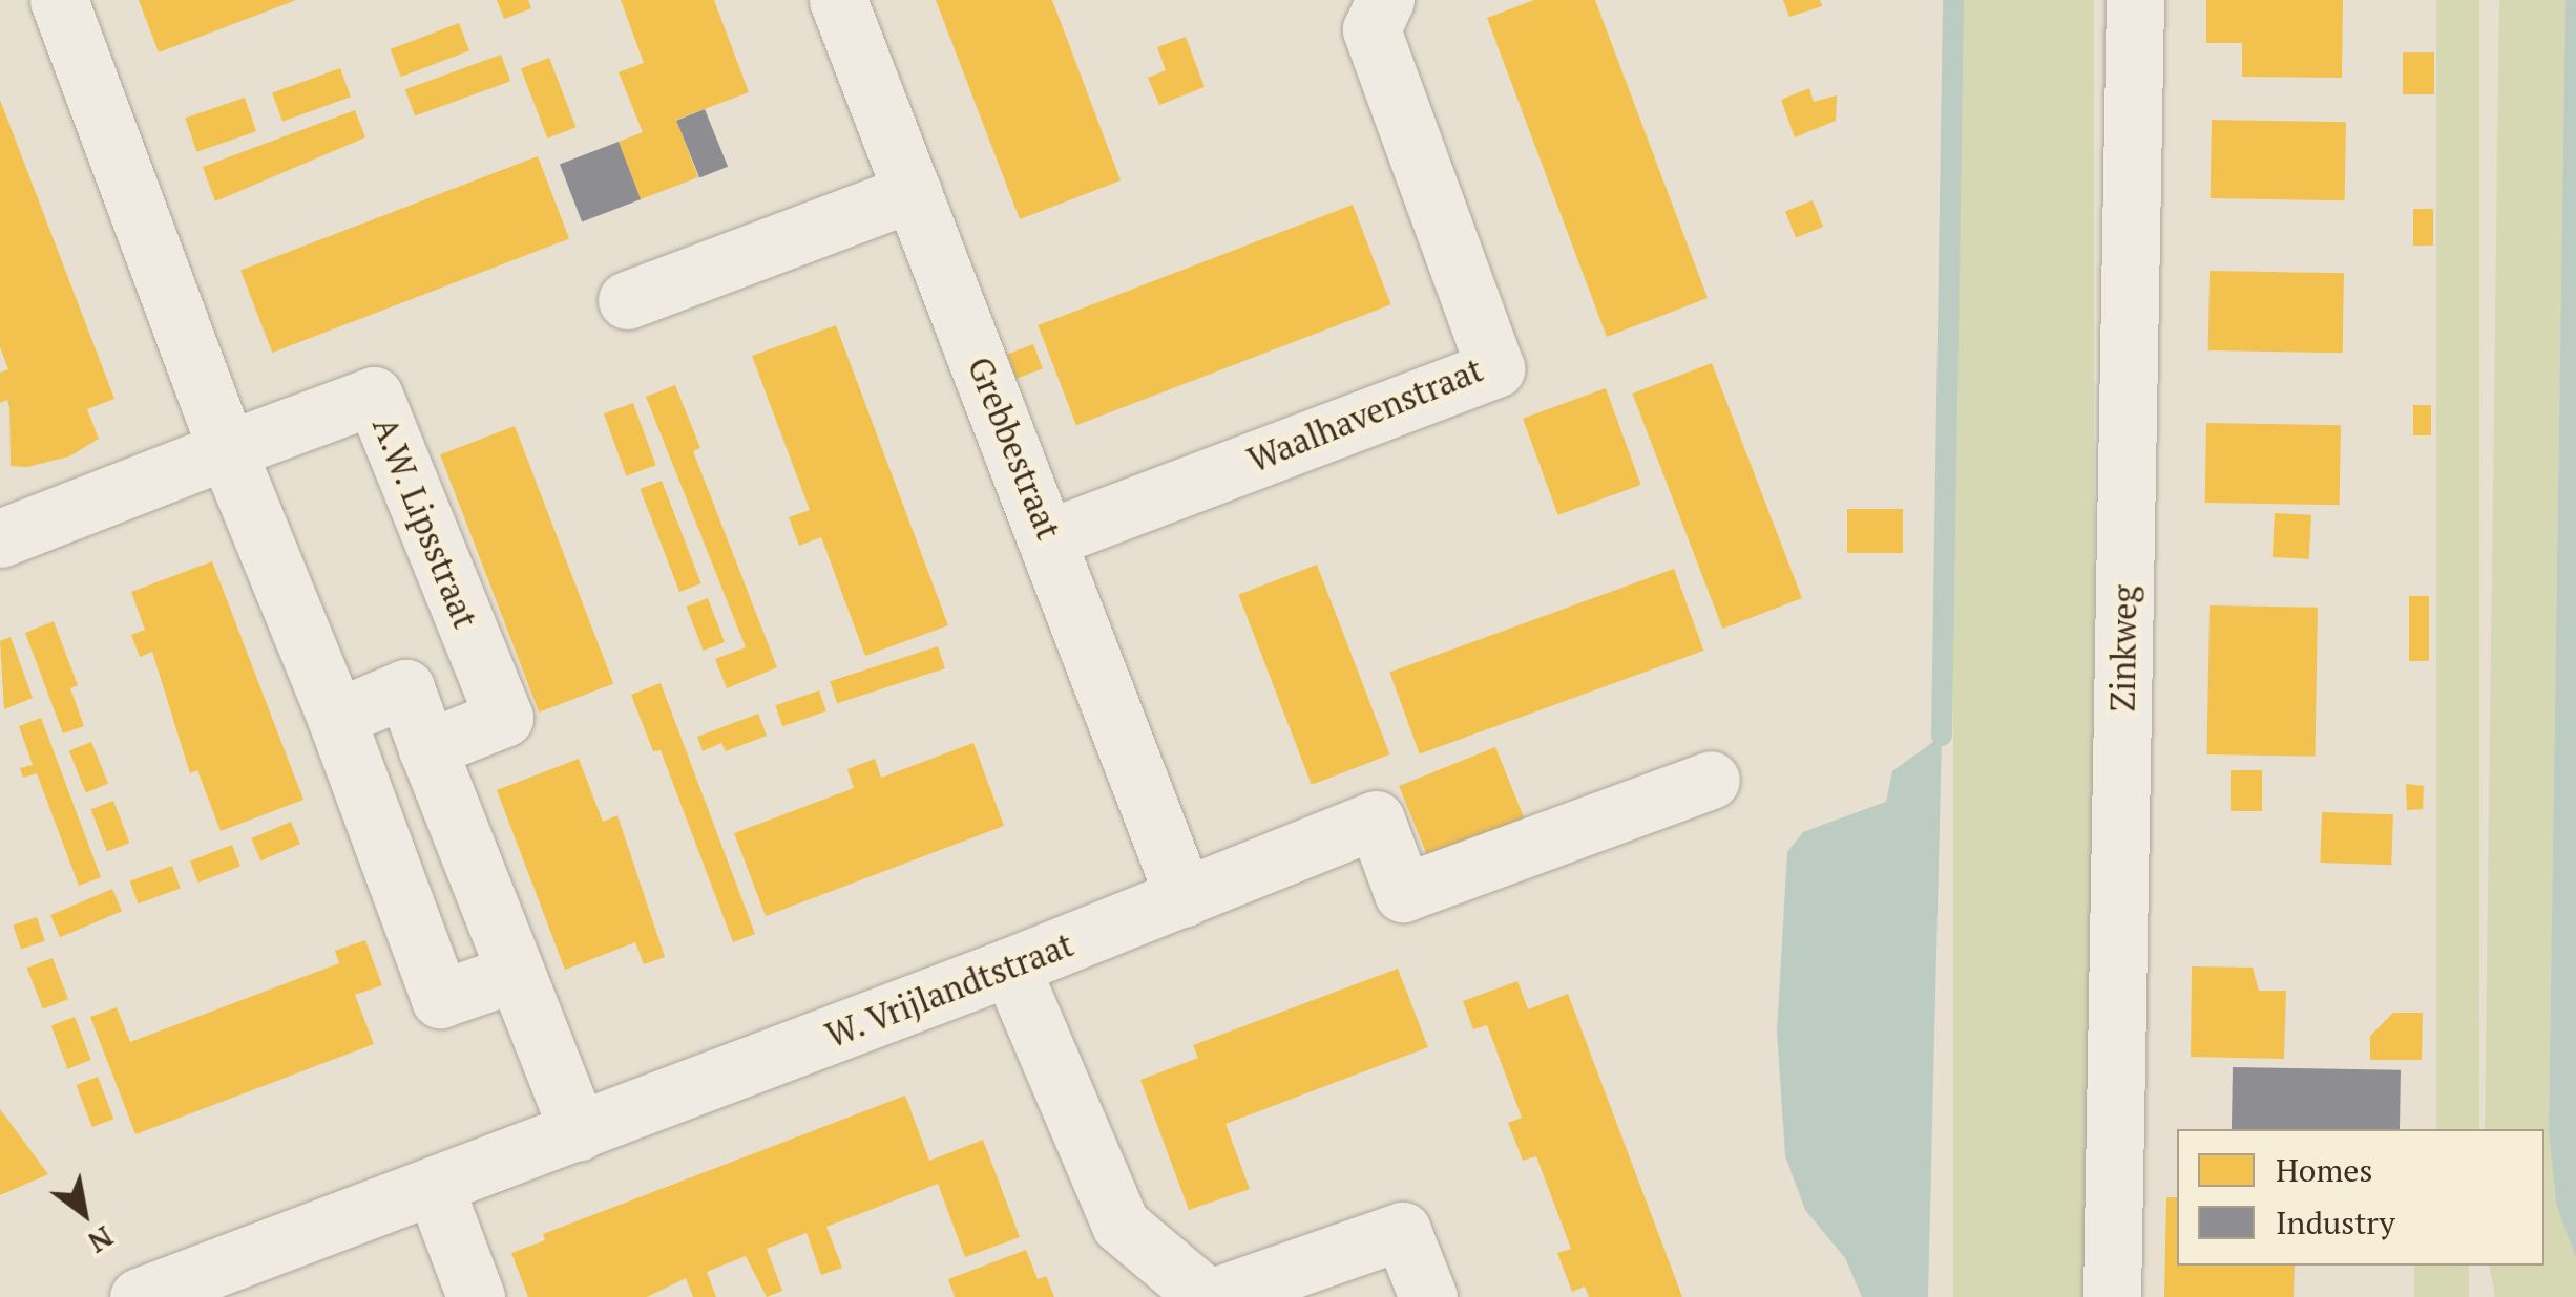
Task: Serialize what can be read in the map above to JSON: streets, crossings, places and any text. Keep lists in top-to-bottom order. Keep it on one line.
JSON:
{"streets":{"street":["Waalhavenstraat","Grebbestraat","A.W. Lipsstraat","Zinkweg","W. Vrijlandtstraat"]},"crossings":[["Waalhavenstraat","Grebbestraat"],["Grebbestraat","W. Vrijlandtstraat"]],"legend":["Homes","Industry"],"north":"bottom right"}
